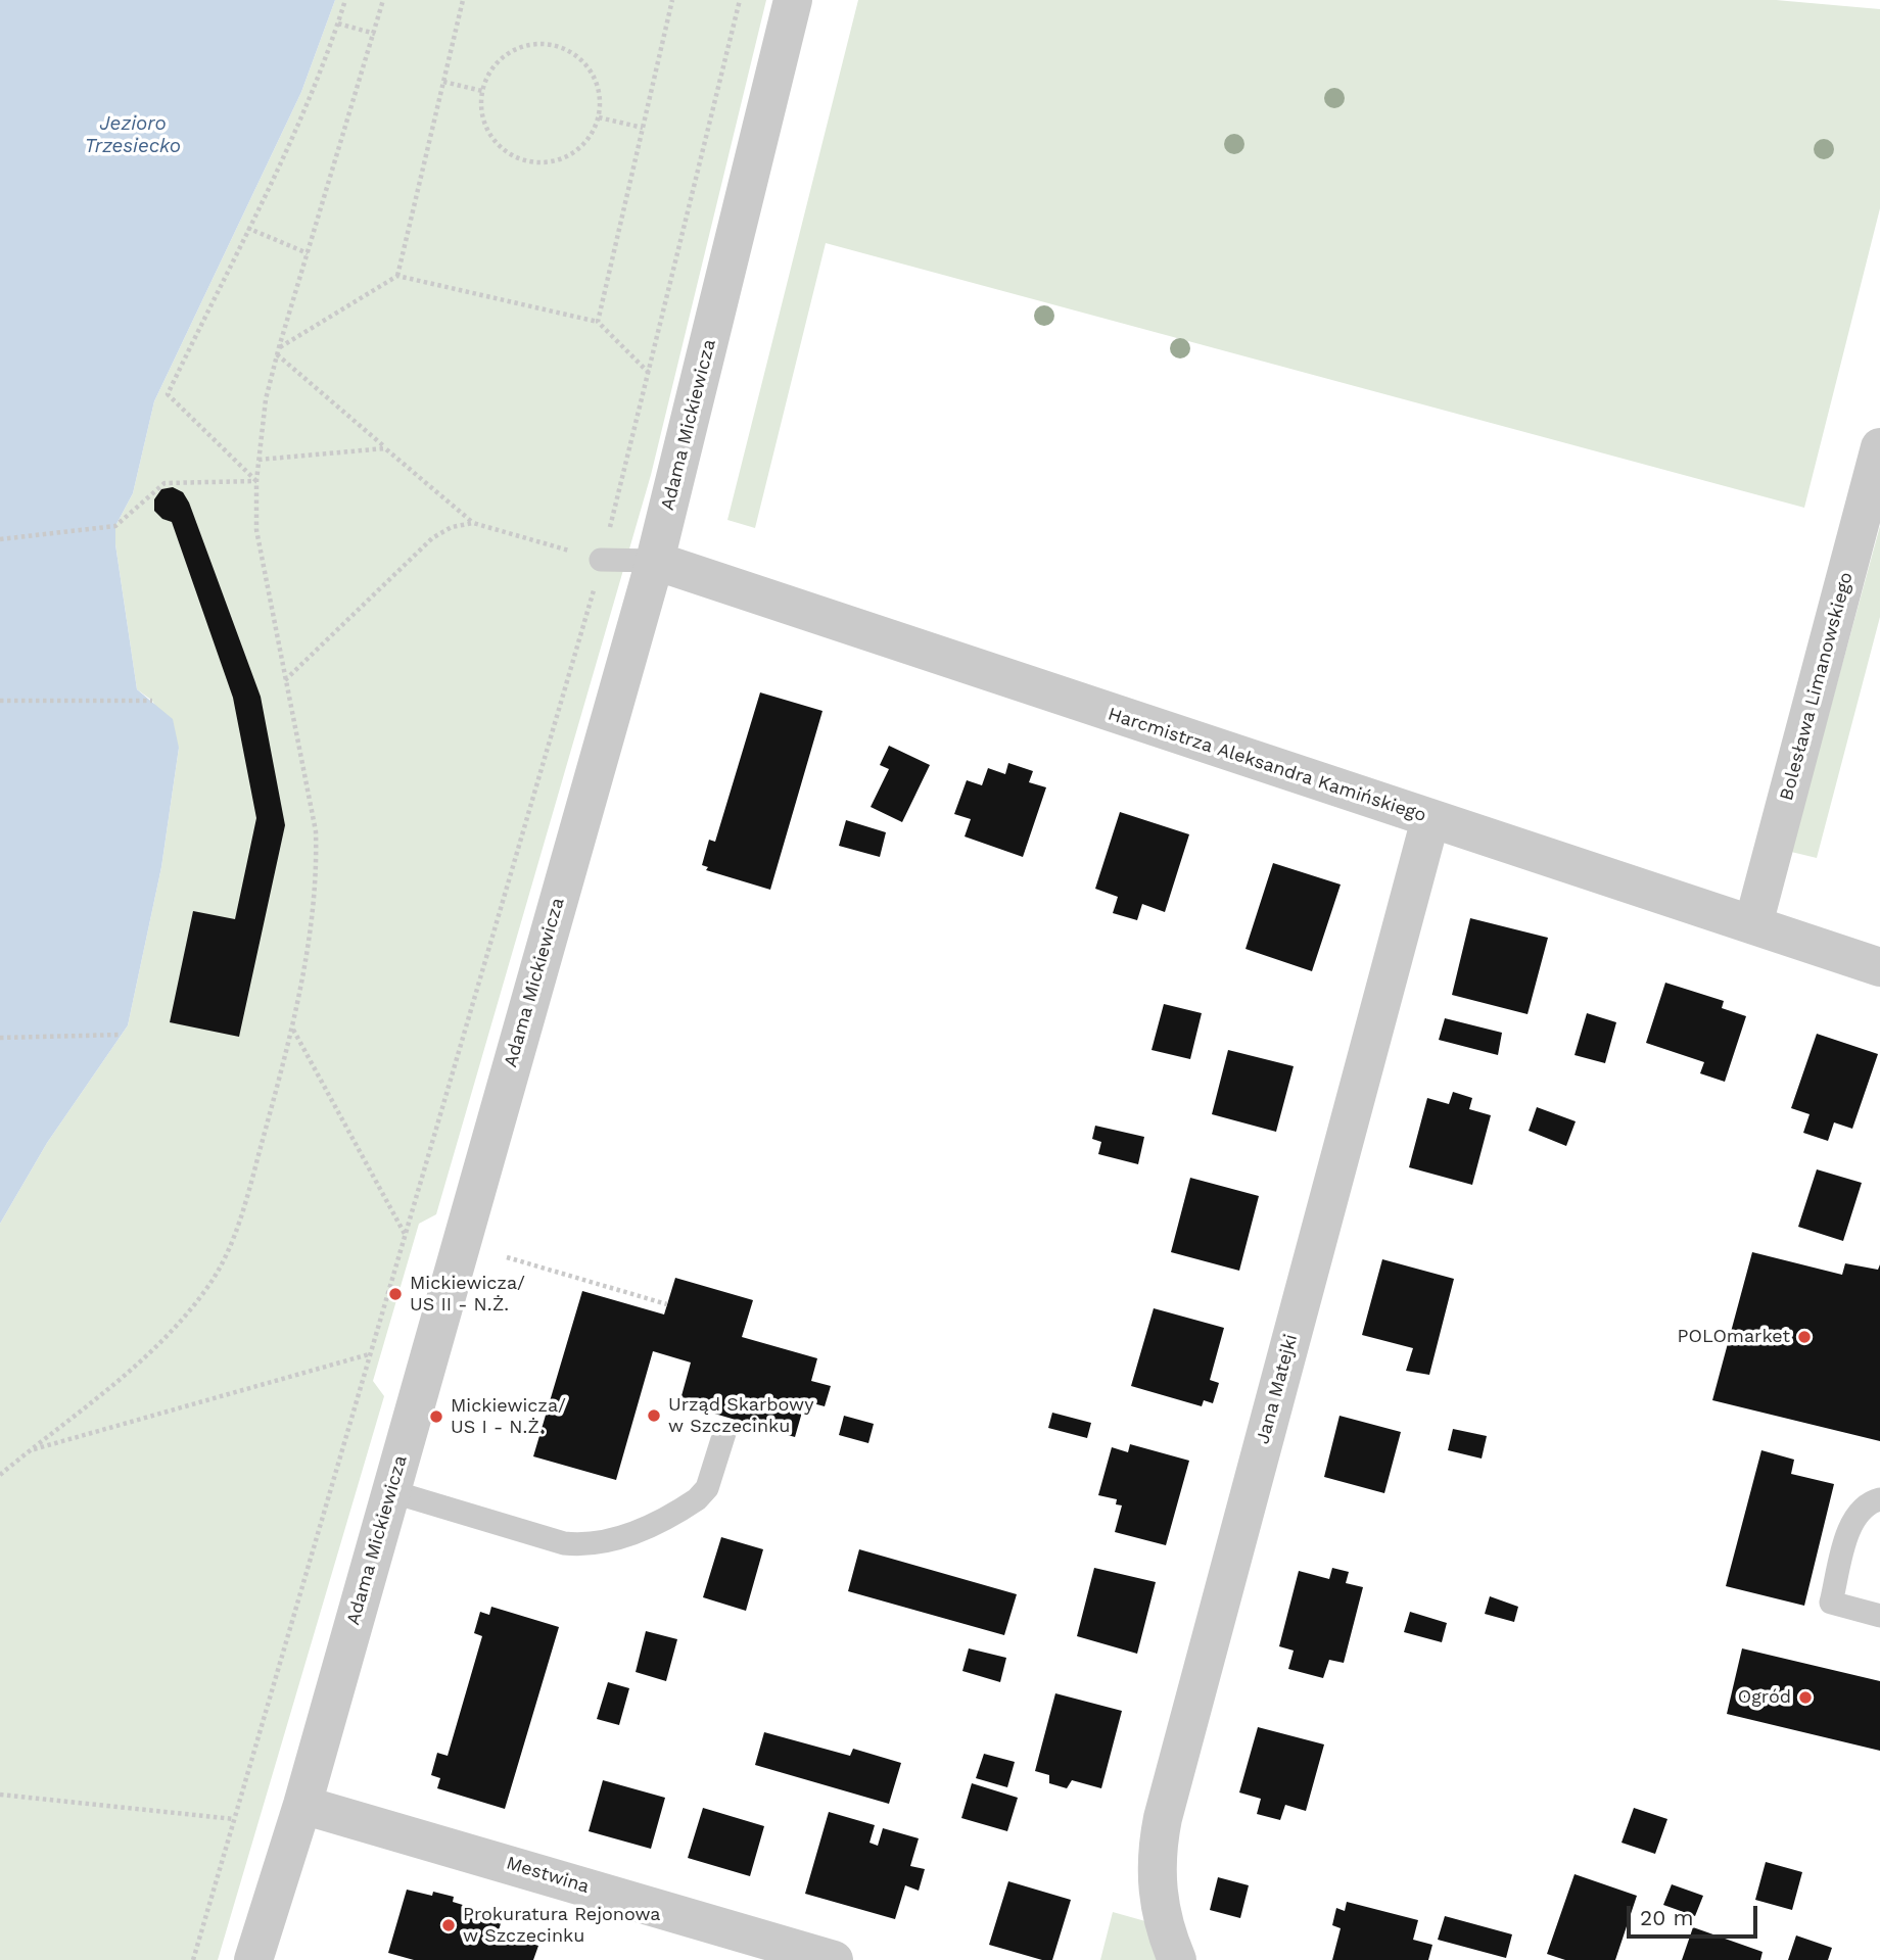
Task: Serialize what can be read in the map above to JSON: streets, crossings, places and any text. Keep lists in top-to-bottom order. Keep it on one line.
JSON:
{"streets":{"street":["Adama Mickiewicza","Bolesława Limanowskiego","Harcmistrza Aleksandra Kamińskiego","Jana Matejki","Mestwina"]},"crossings":[["Adama Mickiewicza","Harcmistrza Aleksandra Kamińskiego"],["Adama Mickiewicza","Mestwina"],["Bolesława Limanowskiego","Harcmistrza Aleksandra Kamińskiego"],["Harcmistrza Aleksandra Kamińskiego","Jana Matejki"]],"water":["Jezioro Trzesiecko"],"places":["Mickiewicza/ US II - N.Ż.","POLOmarket","Urząd Skarbowy w Szczecinku","Mickiewicza/ US I - N.Ż.","Ogród","Prokuratura Rejonowa w Szczecinku"],"scale_bar":"20 m"}
